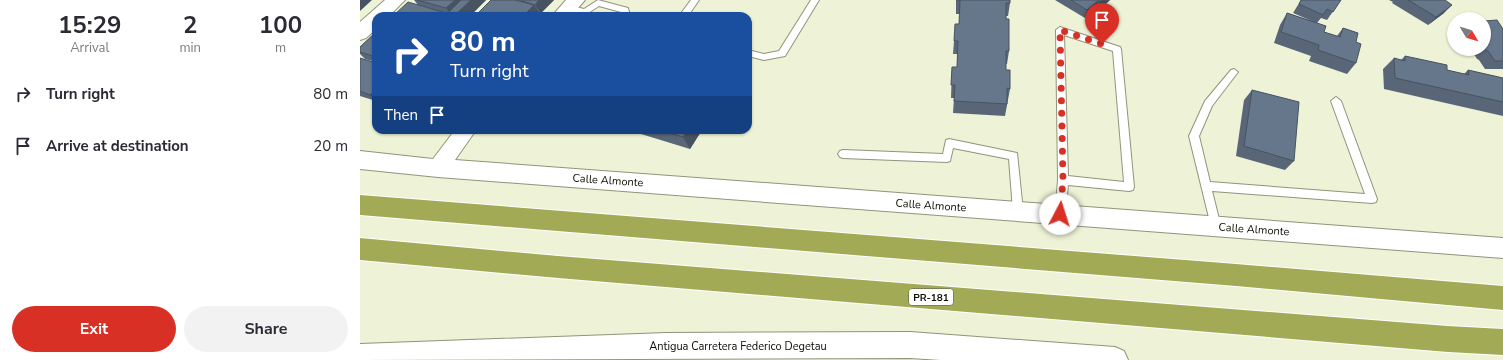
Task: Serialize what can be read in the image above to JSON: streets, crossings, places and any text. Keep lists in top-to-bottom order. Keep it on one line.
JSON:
{"streets":{"highway":["PR-181"],"street":["Calle Almonte","Antigua Carretera Federico Degetau"]},"north":"bottom right","page":{"eta":["15:29","Arrival","2","min","100","m"],"turn":["80 m","Turn right"],"list":[{"name":"Turn right","value":"80 m"},{"name":"Arrive at destination","value":"20 m"}],"then":"Then","buttons":["Exit","Share"]}}
